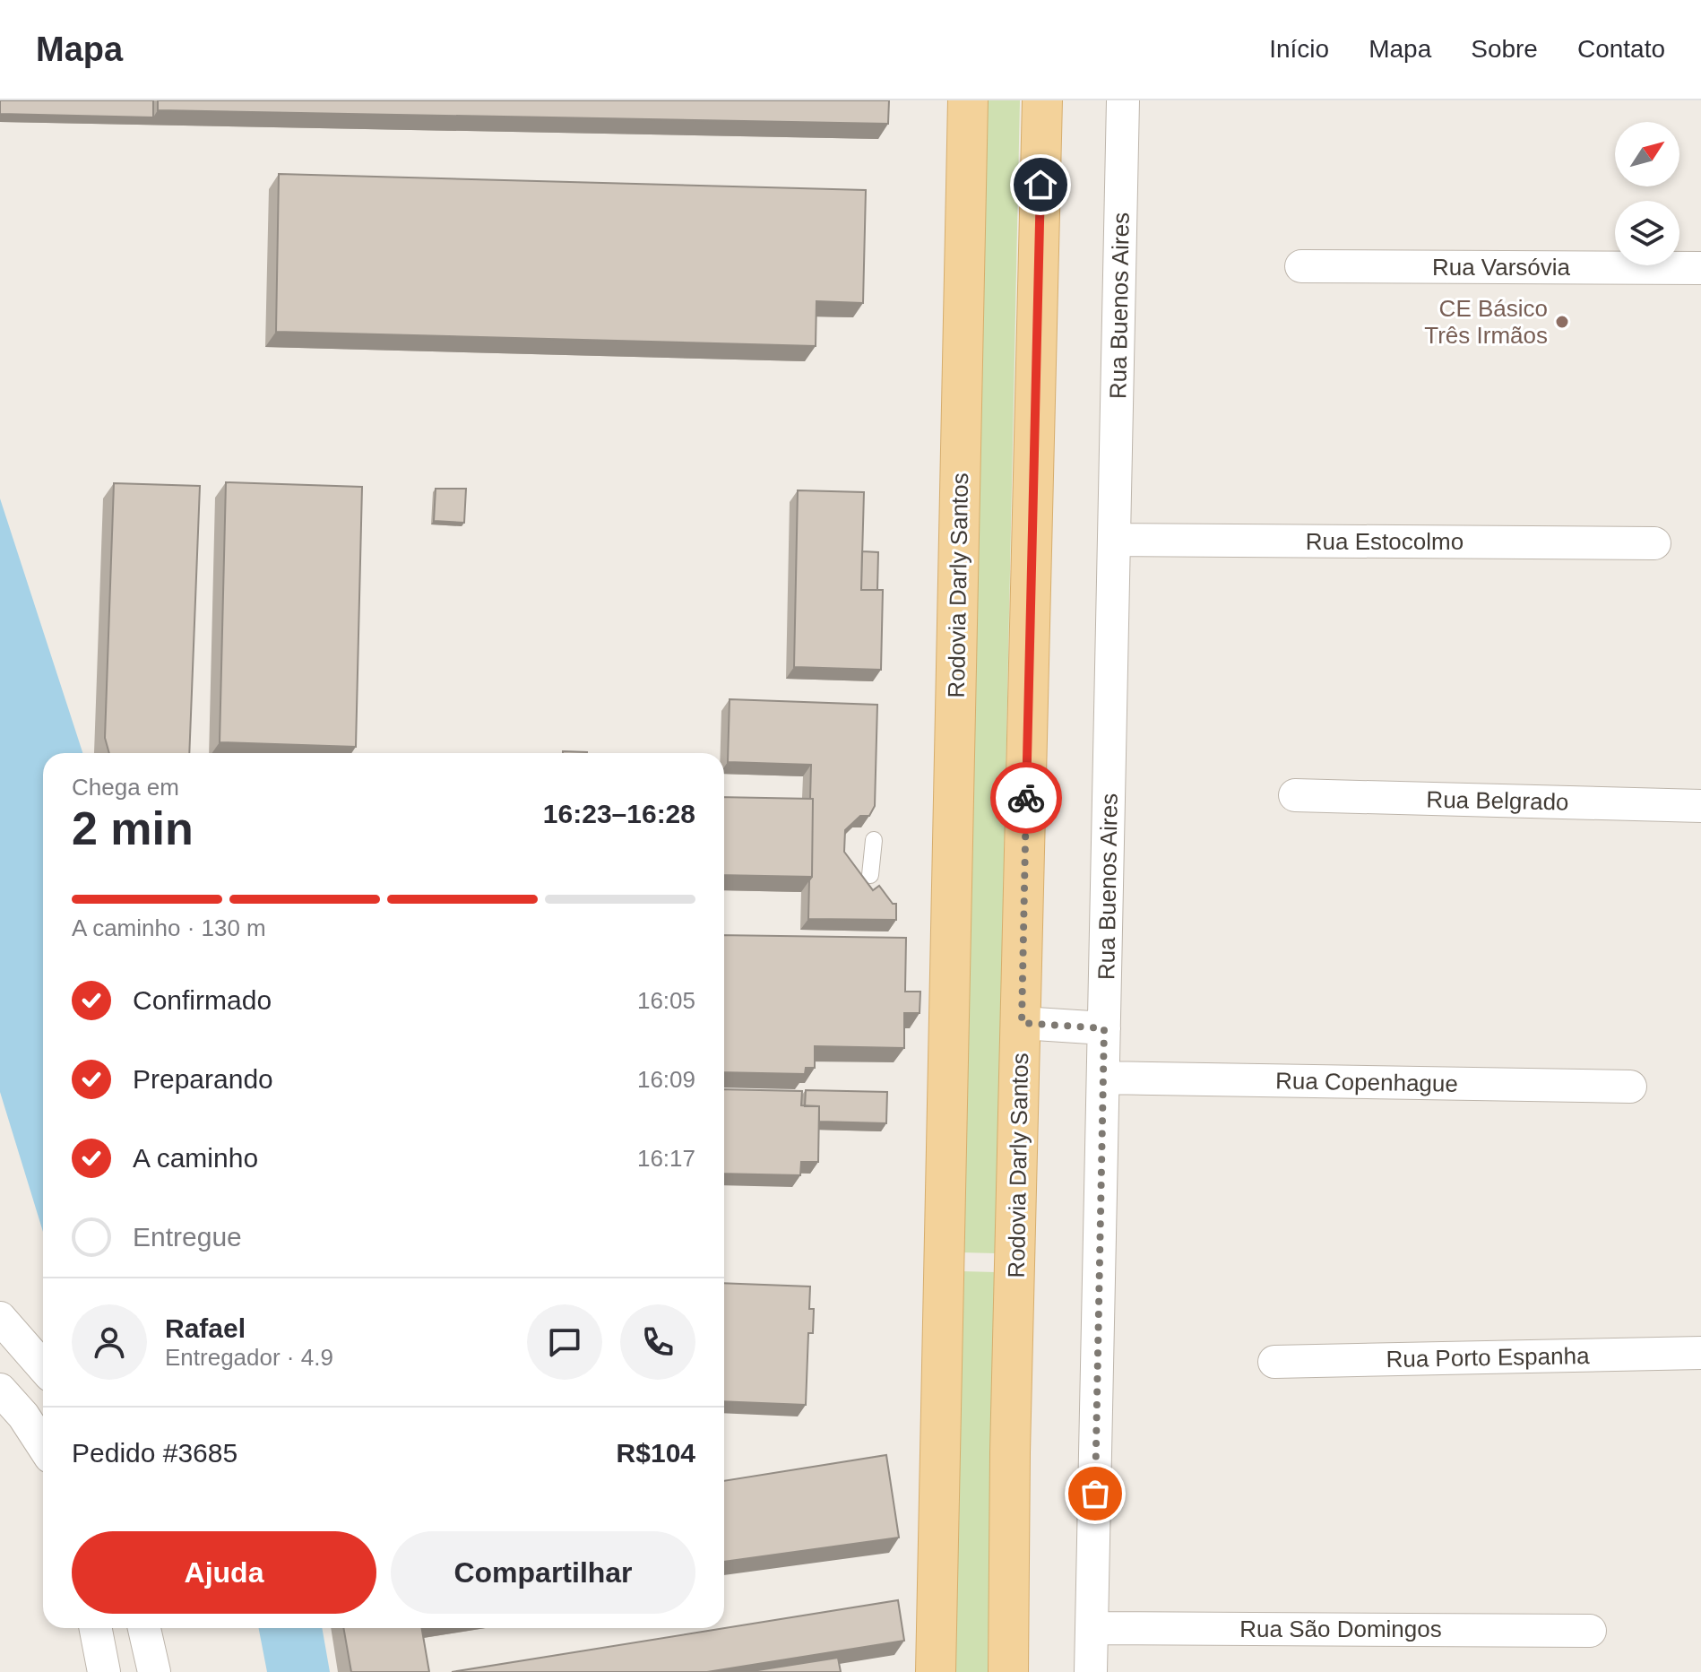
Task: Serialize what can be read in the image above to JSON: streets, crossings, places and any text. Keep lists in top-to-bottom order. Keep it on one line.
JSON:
{"streets":{"main road":["Rodovia Darly Santos"],"street":["Rua Varsóvia","Rua Buenos Aires","Rua Estocolmo","Rua Belgrado","Rua Copenhague","Rua Porto Espanha","Rua São Domingos"]},"crossings":[["Rua Buenos Aires","Rua Estocolmo"],["Rua Buenos Aires","Rua Copenhague"],["Rua Buenos Aires","Rua São Domingos"]],"places":["CE Básico Três Irmãos"],"north":"top right","page":{"header":"Mapa","nav":["Início","Mapa","Sobre","Contato"],"heading":["2 min","Chega em","16:23–16:28"],"panel":["Rafael","Entregador · 4.9","Pedido #3685","R$104"],"bar":"A caminho · 130 m","list":[["Confirmado","16:05"],["Preparando","16:09"],["A caminho","16:17"],"Entregue"],"buttons":["Ajuda","Compartilhar"]}}
